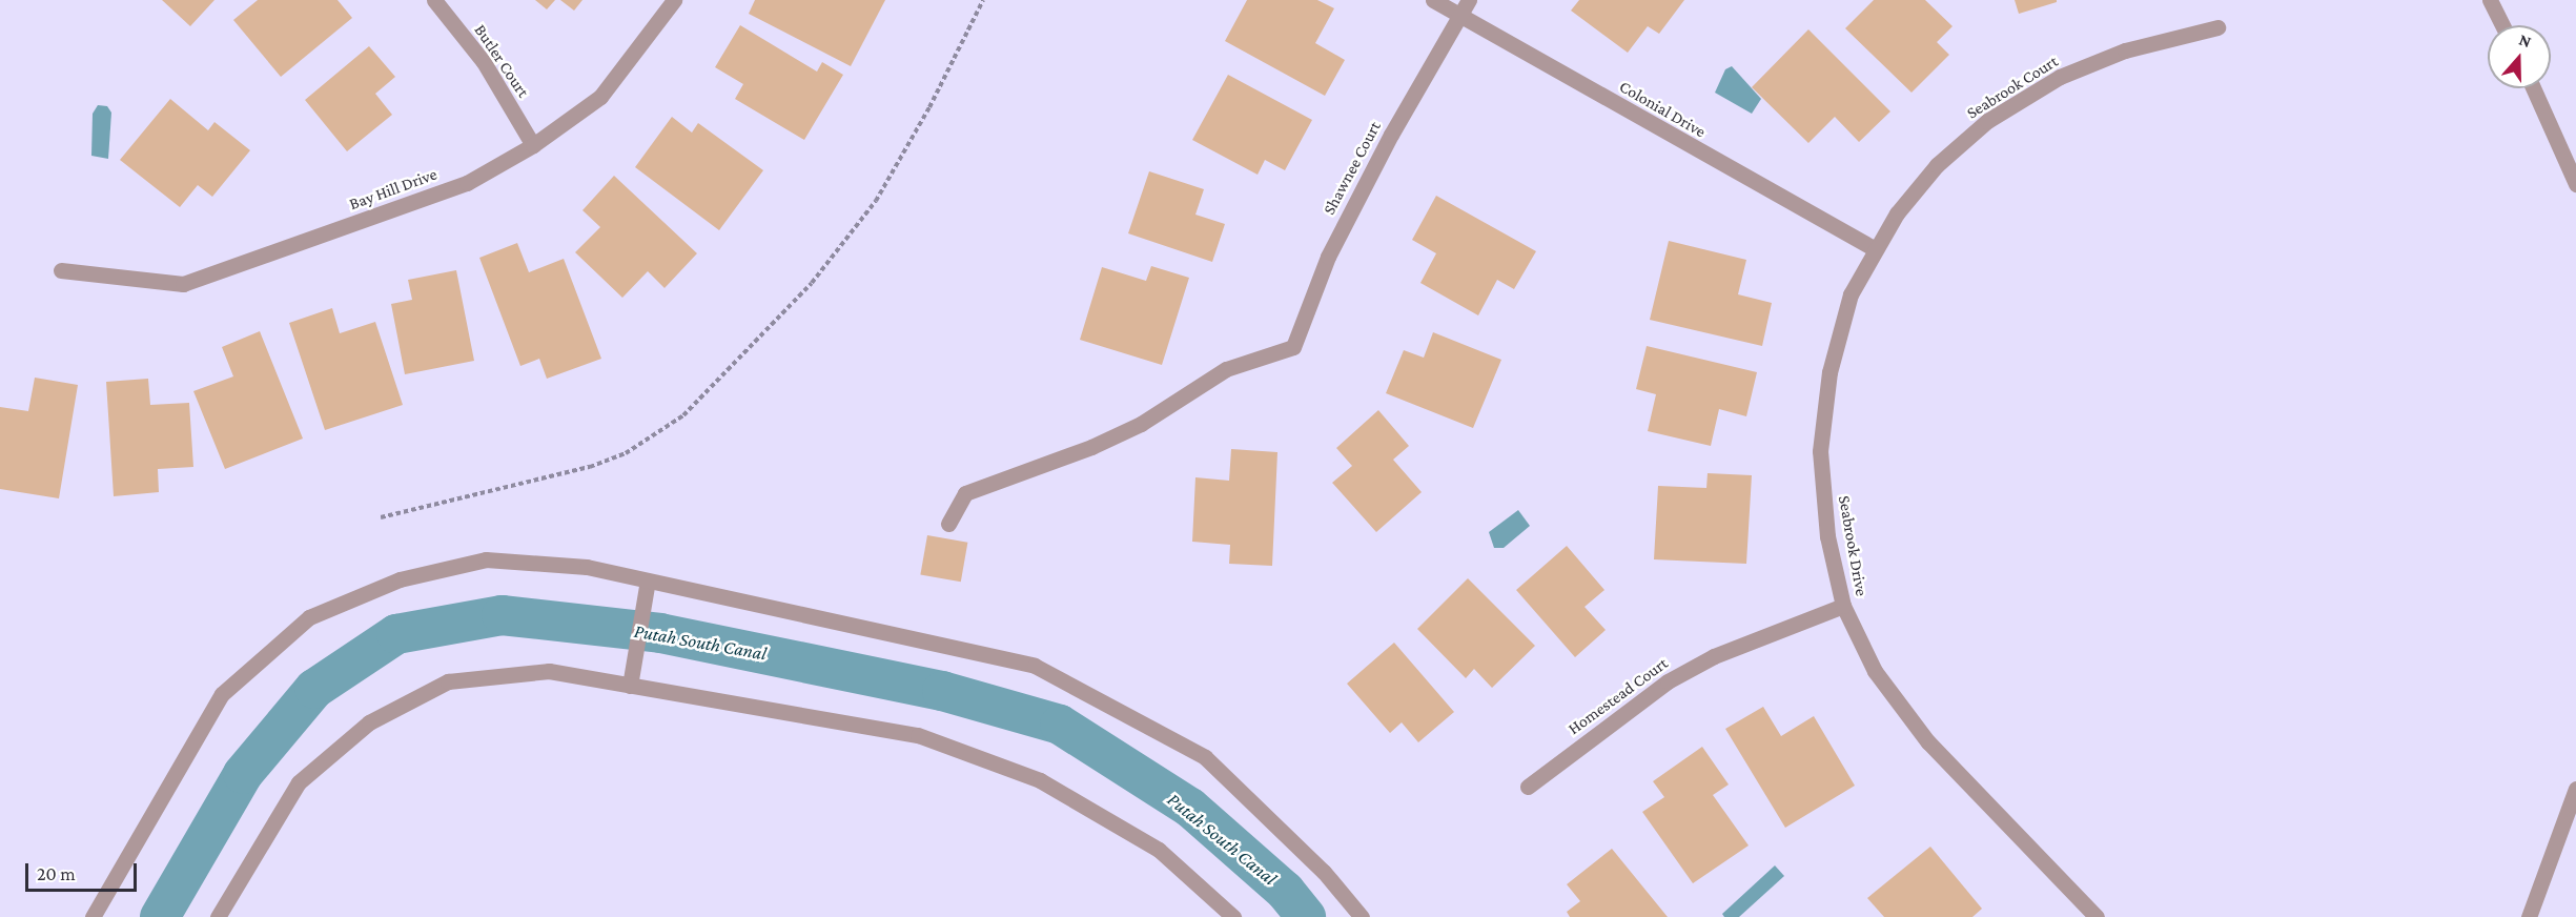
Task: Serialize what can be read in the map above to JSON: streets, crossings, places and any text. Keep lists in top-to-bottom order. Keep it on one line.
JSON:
{"streets":{"street":["Butler Court","Seabrook Court","Colonial Drive","Shawnee Court","Bay Hill Drive","Seabrook Drive","Homestead Court"]},"crossings":[["Butler Court","Bay Hill Drive"],["Seabrook Court","Colonial Drive"],["Seabrook Court","Seabrook Drive"],["Colonial Drive","Shawnee Court"],["Colonial Drive","Seabrook Drive"],["Seabrook Drive","Homestead Court"]],"water":["Putah South Canal"],"scale_bar":"20 m","north":"top"}
